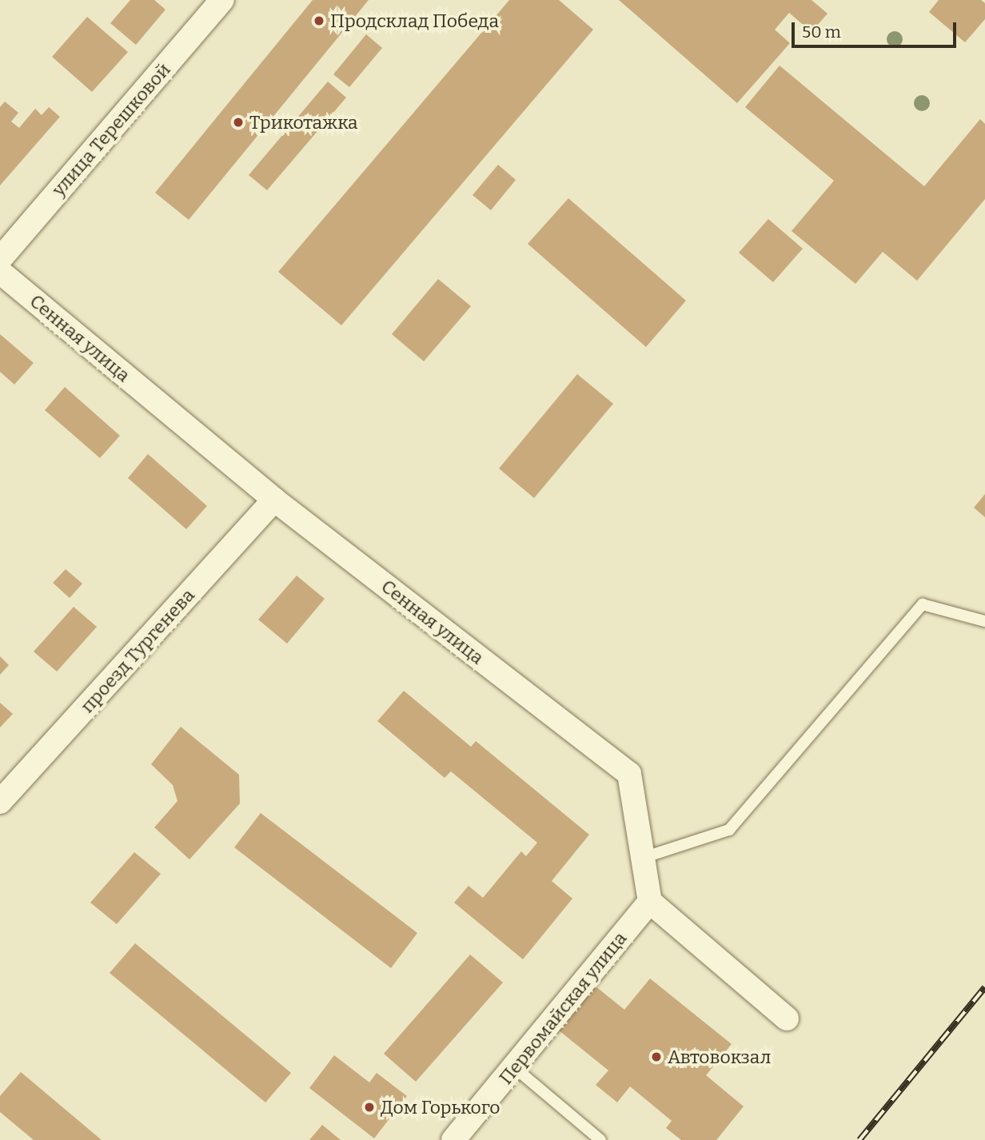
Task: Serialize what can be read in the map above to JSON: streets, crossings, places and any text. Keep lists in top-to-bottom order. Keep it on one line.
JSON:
{"streets":{"street":["улица Терешковой","Сенная улица","проезд Тургенева","Первомайская улица"]},"crossings":[["Сенная улица","проезд Тургенева"],["Сенная улица","Первомайская улица"]],"places":["Продсклад Победа","Трикотажка","Автовокзал","Дом Горького"],"scale_bar":"50 m"}
